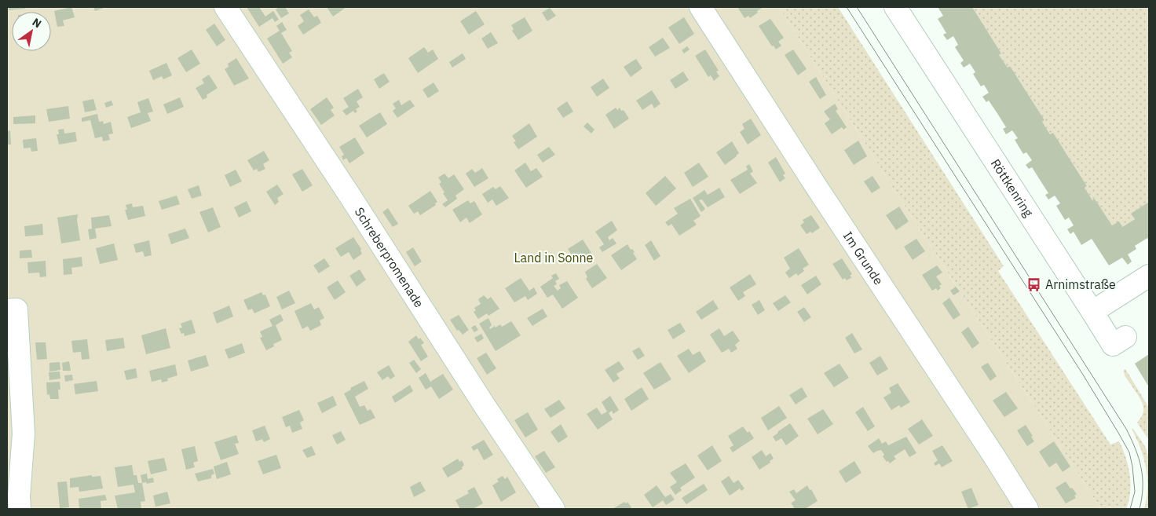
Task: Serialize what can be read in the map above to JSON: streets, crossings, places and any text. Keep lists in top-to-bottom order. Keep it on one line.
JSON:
{"streets":{"street":["Röttkenring","Schreberpromenade","Im Grunde"]},"parks":["Land in Sonne"],"places":{"bus stop":["Arnimstraße"]},"north":"top right"}
